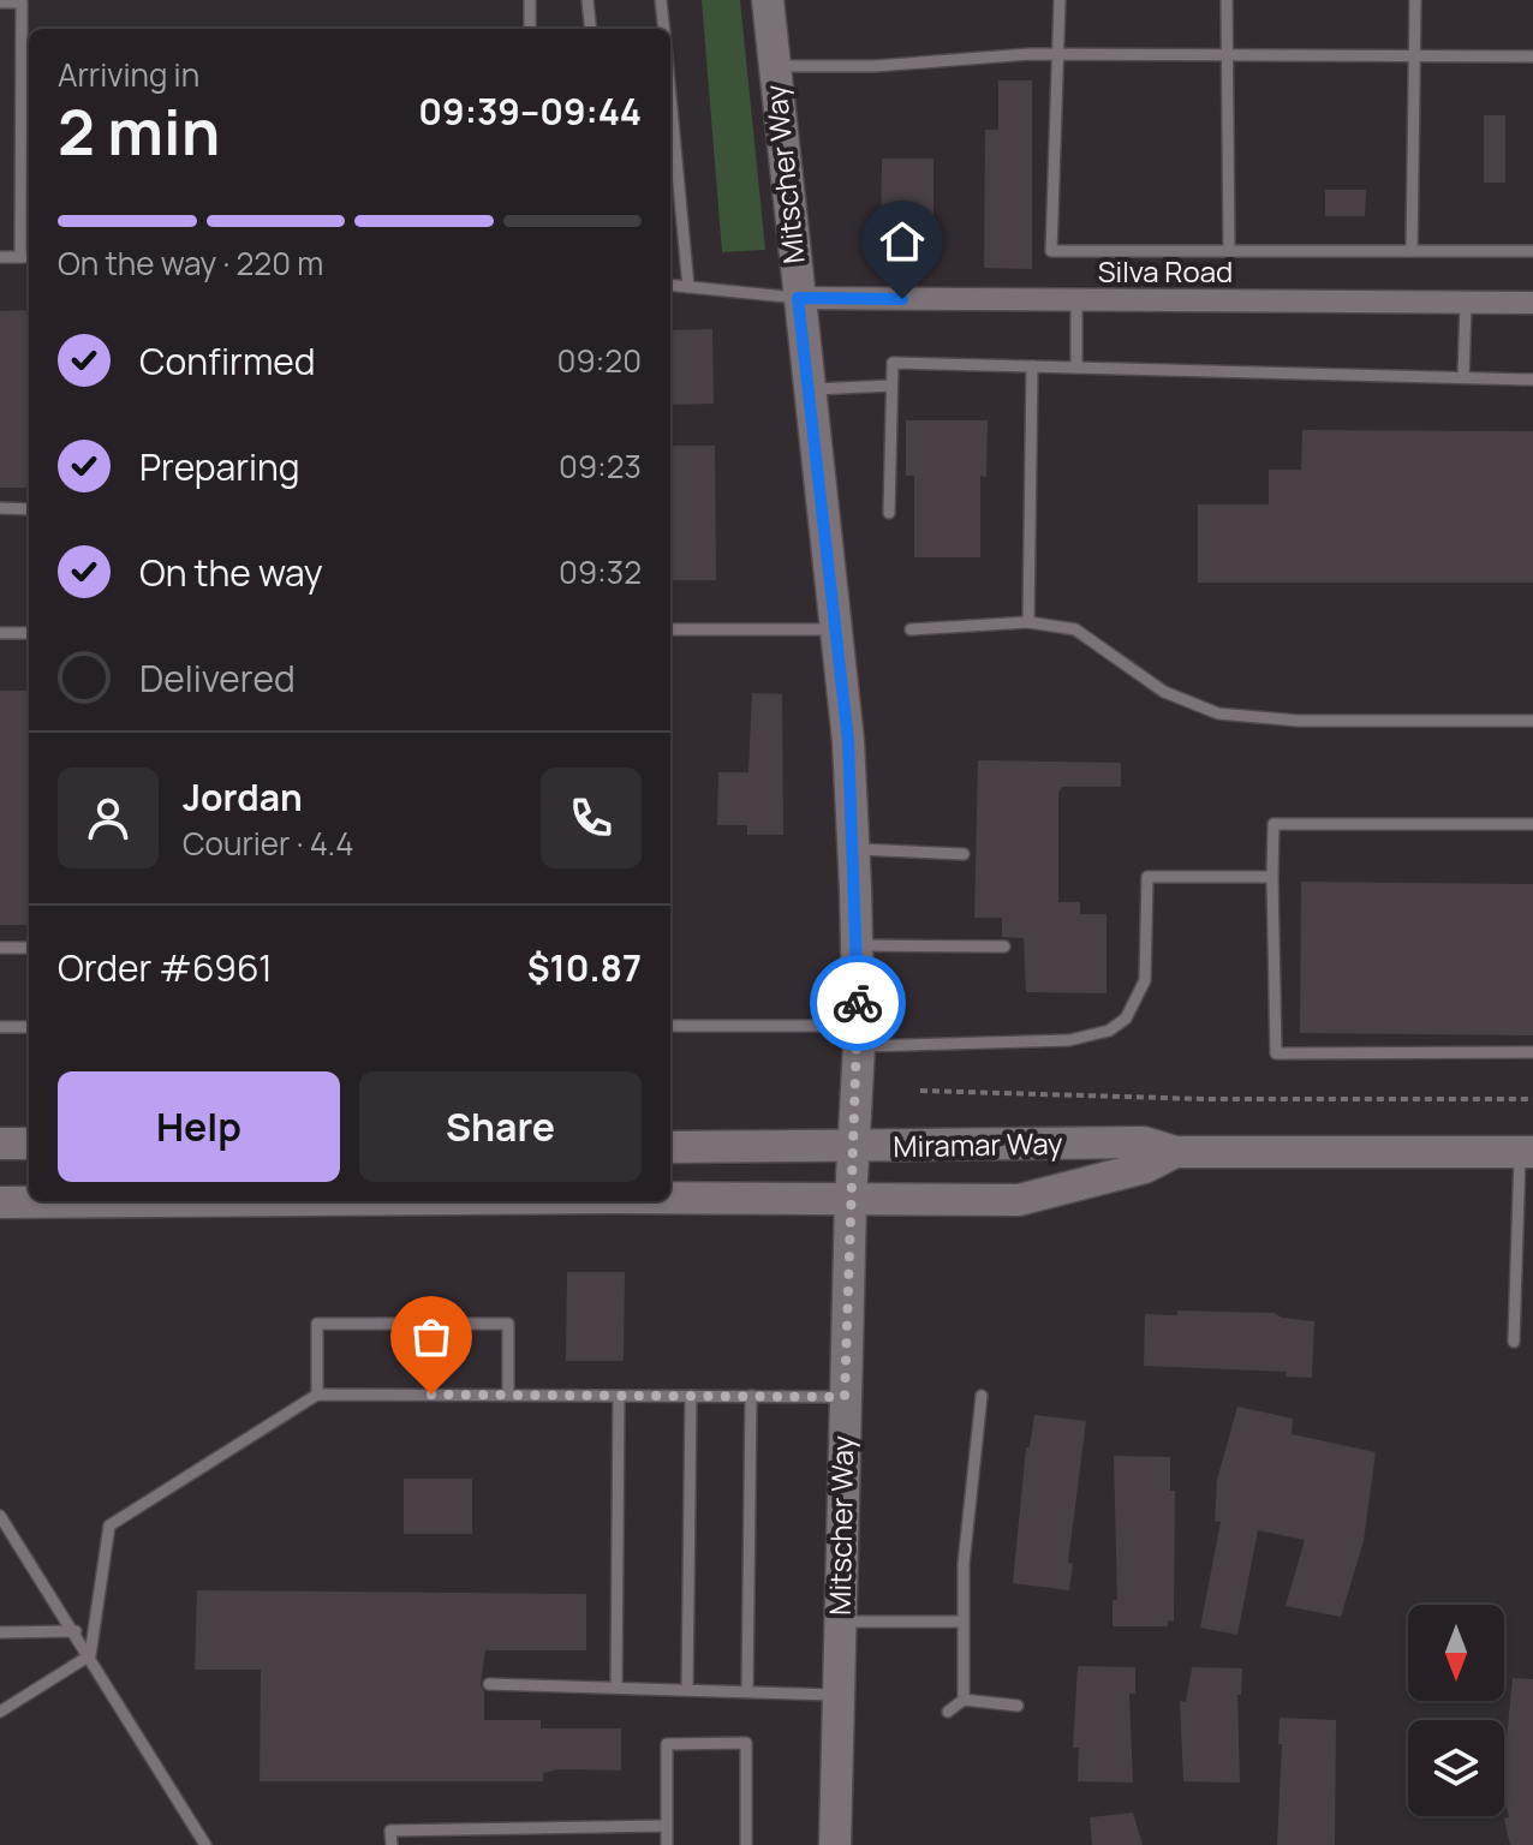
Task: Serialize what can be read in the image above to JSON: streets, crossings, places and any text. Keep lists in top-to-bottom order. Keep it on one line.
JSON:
{"streets":{"street":["Mitscher Way","Silva Road","Miramar Way"]},"crossings":[["Mitscher Way","Silva Road"],["Mitscher Way","Miramar Way"]],"north":"bottom","page":{"heading":["2 min","Arriving in","09:39–09:44"],"panel":["Jordan","Courier · 4.4","Order #6961","$10.87"],"bar":"On the way · 220 m","list":[["Confirmed","09:20"],["Preparing","09:23"],["On the way","09:32"],"Delivered"],"buttons":["Help","Share"]}}
